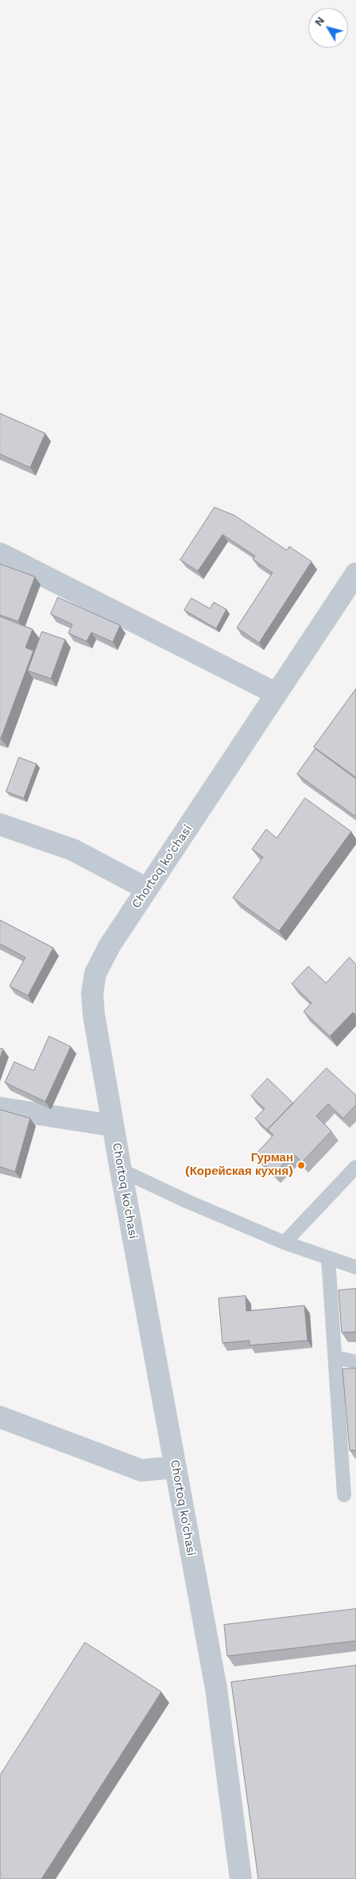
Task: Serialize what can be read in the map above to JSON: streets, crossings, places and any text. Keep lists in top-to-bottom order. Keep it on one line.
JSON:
{"streets":{"street":["Chortoq ko'chasi"]},"places":["Гурман (Корейская кухня)"],"north":"top left"}
